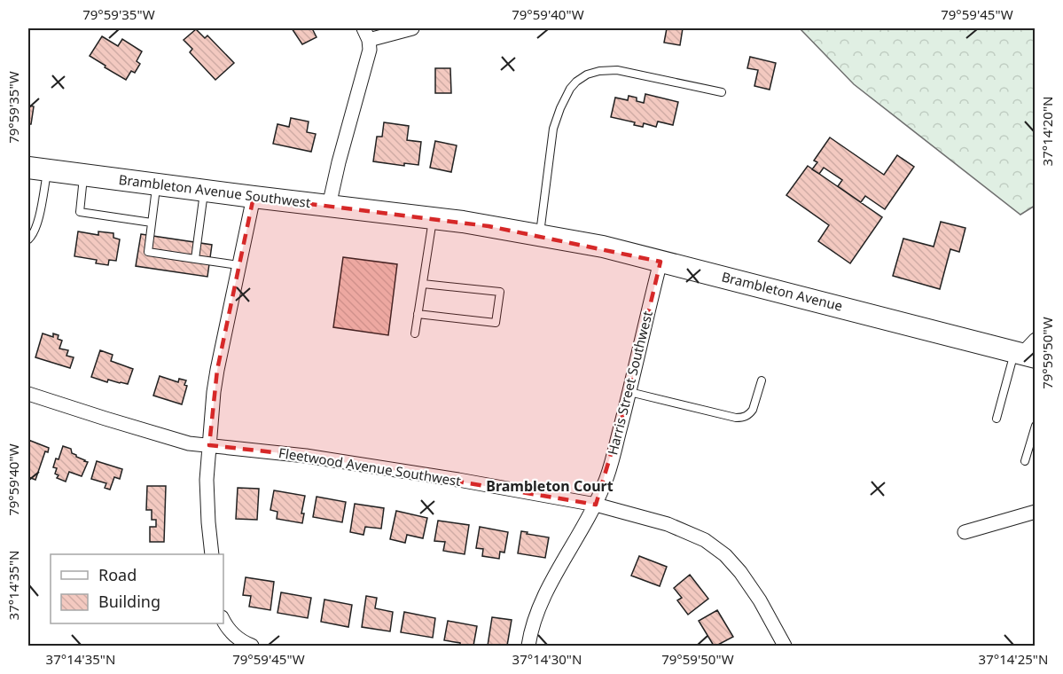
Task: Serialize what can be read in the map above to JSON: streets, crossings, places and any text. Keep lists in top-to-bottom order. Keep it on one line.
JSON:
{"streets":{"main road":["Brambleton Avenue Southwest","Brambleton Avenue"],"street":["Harris Street Southwest","Fleetwood Avenue Southwest"]},"crossings":[["Brambleton Avenue Southwest","Brambleton Avenue"],["Brambleton Avenue","Harris Street Southwest"],["Harris Street Southwest","Fleetwood Avenue Southwest"]],"districts":["Brambleton Court"],"legend":["Road","Building"],"coordinates":["79°59'35\"W","79°59'40\"W","79°59'45\"W","37°14'20\"N","79°59'50\"W","37°14'35\"N","37°14'30\"N","37°14'25\"N"]}
